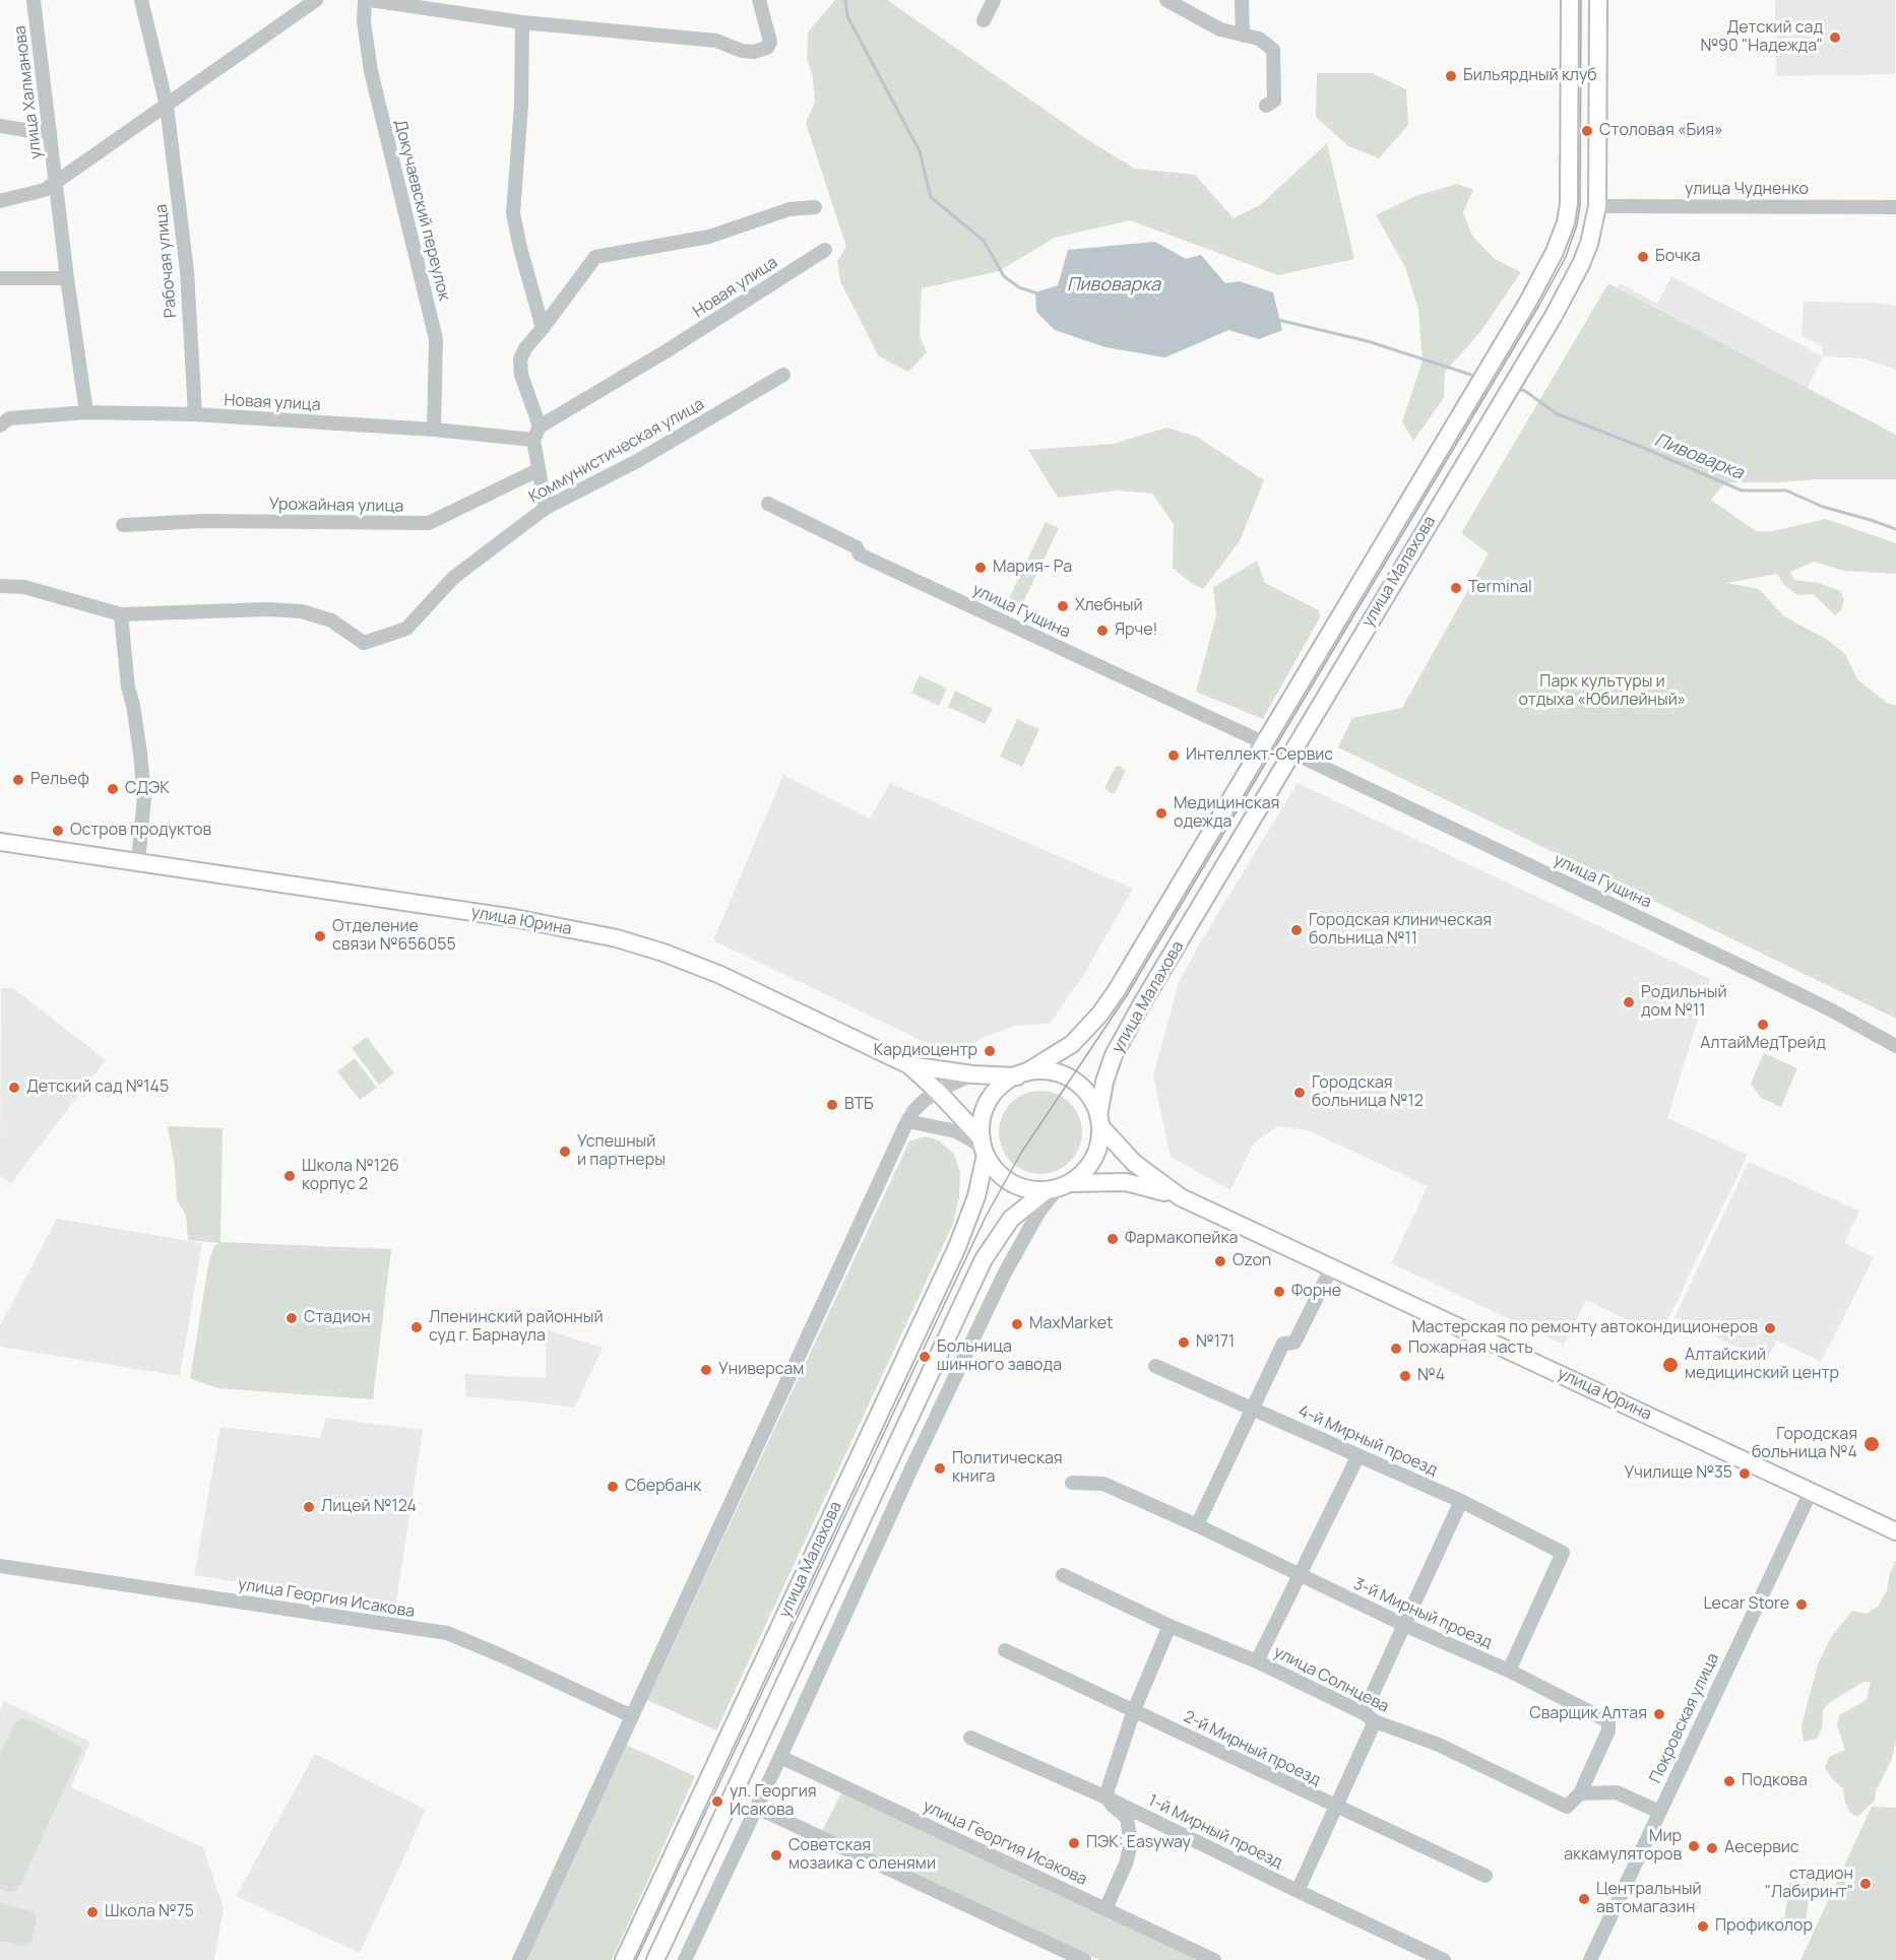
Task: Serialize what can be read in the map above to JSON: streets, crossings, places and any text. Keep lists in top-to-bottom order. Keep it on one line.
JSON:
{"streets":{"main road":["улица Малахова","улица Юрина"],"street":["улица Халманова","улица Чудненко","Докучаевский переулок","Рабочая улица","Новая улица","Коммунистическая улица","Урожайная улица","улица Гущина","4-й Мирный проезд","улица Георгия Исакова","3-й Мирный проезд","улица Солнцева","Покровская улица","2-й Мирный проезд","1-й Мирный проезд"]},"crossings":[["улица Халманова","Новая улица"],["улица Чудненко","улица Малахова"],["Докучаевский переулок","Новая улица"],["Рабочая улица","Новая улица"],["улица Малахова","улица Гущина"],["улица Малахова","улица Юрина"],["улица Юрина","Покровская улица"],["4-й Мирный проезд","3-й Мирный проезд"],["3-й Мирный проезд","улица Солнцева"]],"water":["Пивоварка"],"parks":["Парк культуры и отдыха «Юбилейный»"],"places":["Детский сад №90 \"Надежда\"","Бильярдный клуб","Столовая «Бия»","Бочка","Мария- Ра","Terminal","Хлебный","Ярче!","Интеллект-Сервис","Рельеф","СДЭК","Медицинская одежда","Остров продуктов","Городская клиническая больница №11","Отделение связи №656055","Родильный дом №11","АлтайМедТрейд","Кардиоцентр","Детский сад №145","Городская больница №12","ВТБ","Успешный и партнеры","Школа №126 корпус 2","Фармакопейка","Ozon","Форне","Стадион","MaxMarket","Лпенинский районный суд г. Барнаула","Мастерская по ремонту автокондиционеров","№171","Пожарная часть","Больница шинного завода","Алтайский медицинский центр","Универсам","№4","Городская больница №4","Политическая книга","Училище №35","Сбербанк","Лицей №124","Lecar Store","Сварщик Алтая","Подкова","ул. Георгия Исакова","ПЭК: Easyway","Мир аккамуляторов","Аесервис","Советская мозаика с оленями","стадион \"Лабиринт\"","Центральный автомагазин","Школа №75","Профиколор"]}
